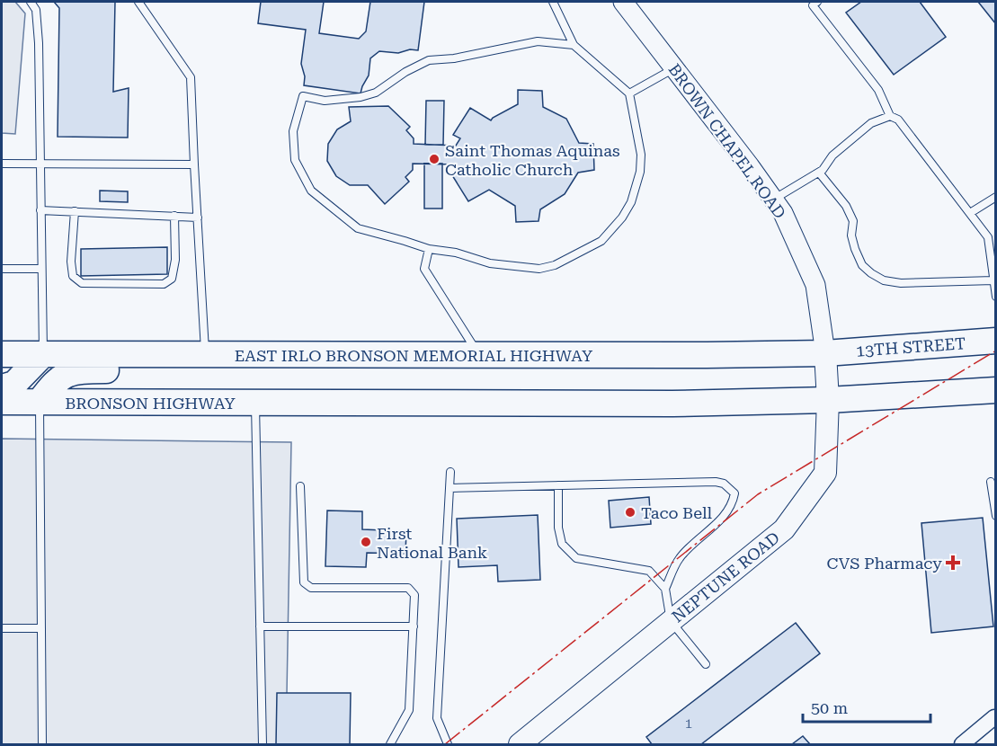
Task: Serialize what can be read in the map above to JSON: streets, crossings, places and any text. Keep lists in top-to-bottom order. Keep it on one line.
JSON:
{"streets":{"highway":["13TH STREET","EAST IRLO BRONSON MEMORIAL HIGHWAY","BRONSON HIGHWAY"],"main road":["NEPTUNE ROAD"],"street":["BROWN CHAPEL ROAD"]},"crossings":[["BROWN CHAPEL ROAD","13TH STREET"],["BROWN CHAPEL ROAD","EAST IRLO BRONSON MEMORIAL HIGHWAY"],["BROWN CHAPEL ROAD","NEPTUNE ROAD"],["13TH STREET","EAST IRLO BRONSON MEMORIAL HIGHWAY"],["13TH STREET","NEPTUNE ROAD"],["EAST IRLO BRONSON MEMORIAL HIGHWAY","NEPTUNE ROAD"],["BRONSON HIGHWAY","NEPTUNE ROAD"]],"places":{"other":["Saint Thomas Aquinas Catholic Church","Taco Bell","First National Bank"],"health":["CVS Pharmacy"]},"house_numbers":["1"],"scale_bar":"50 m"}
